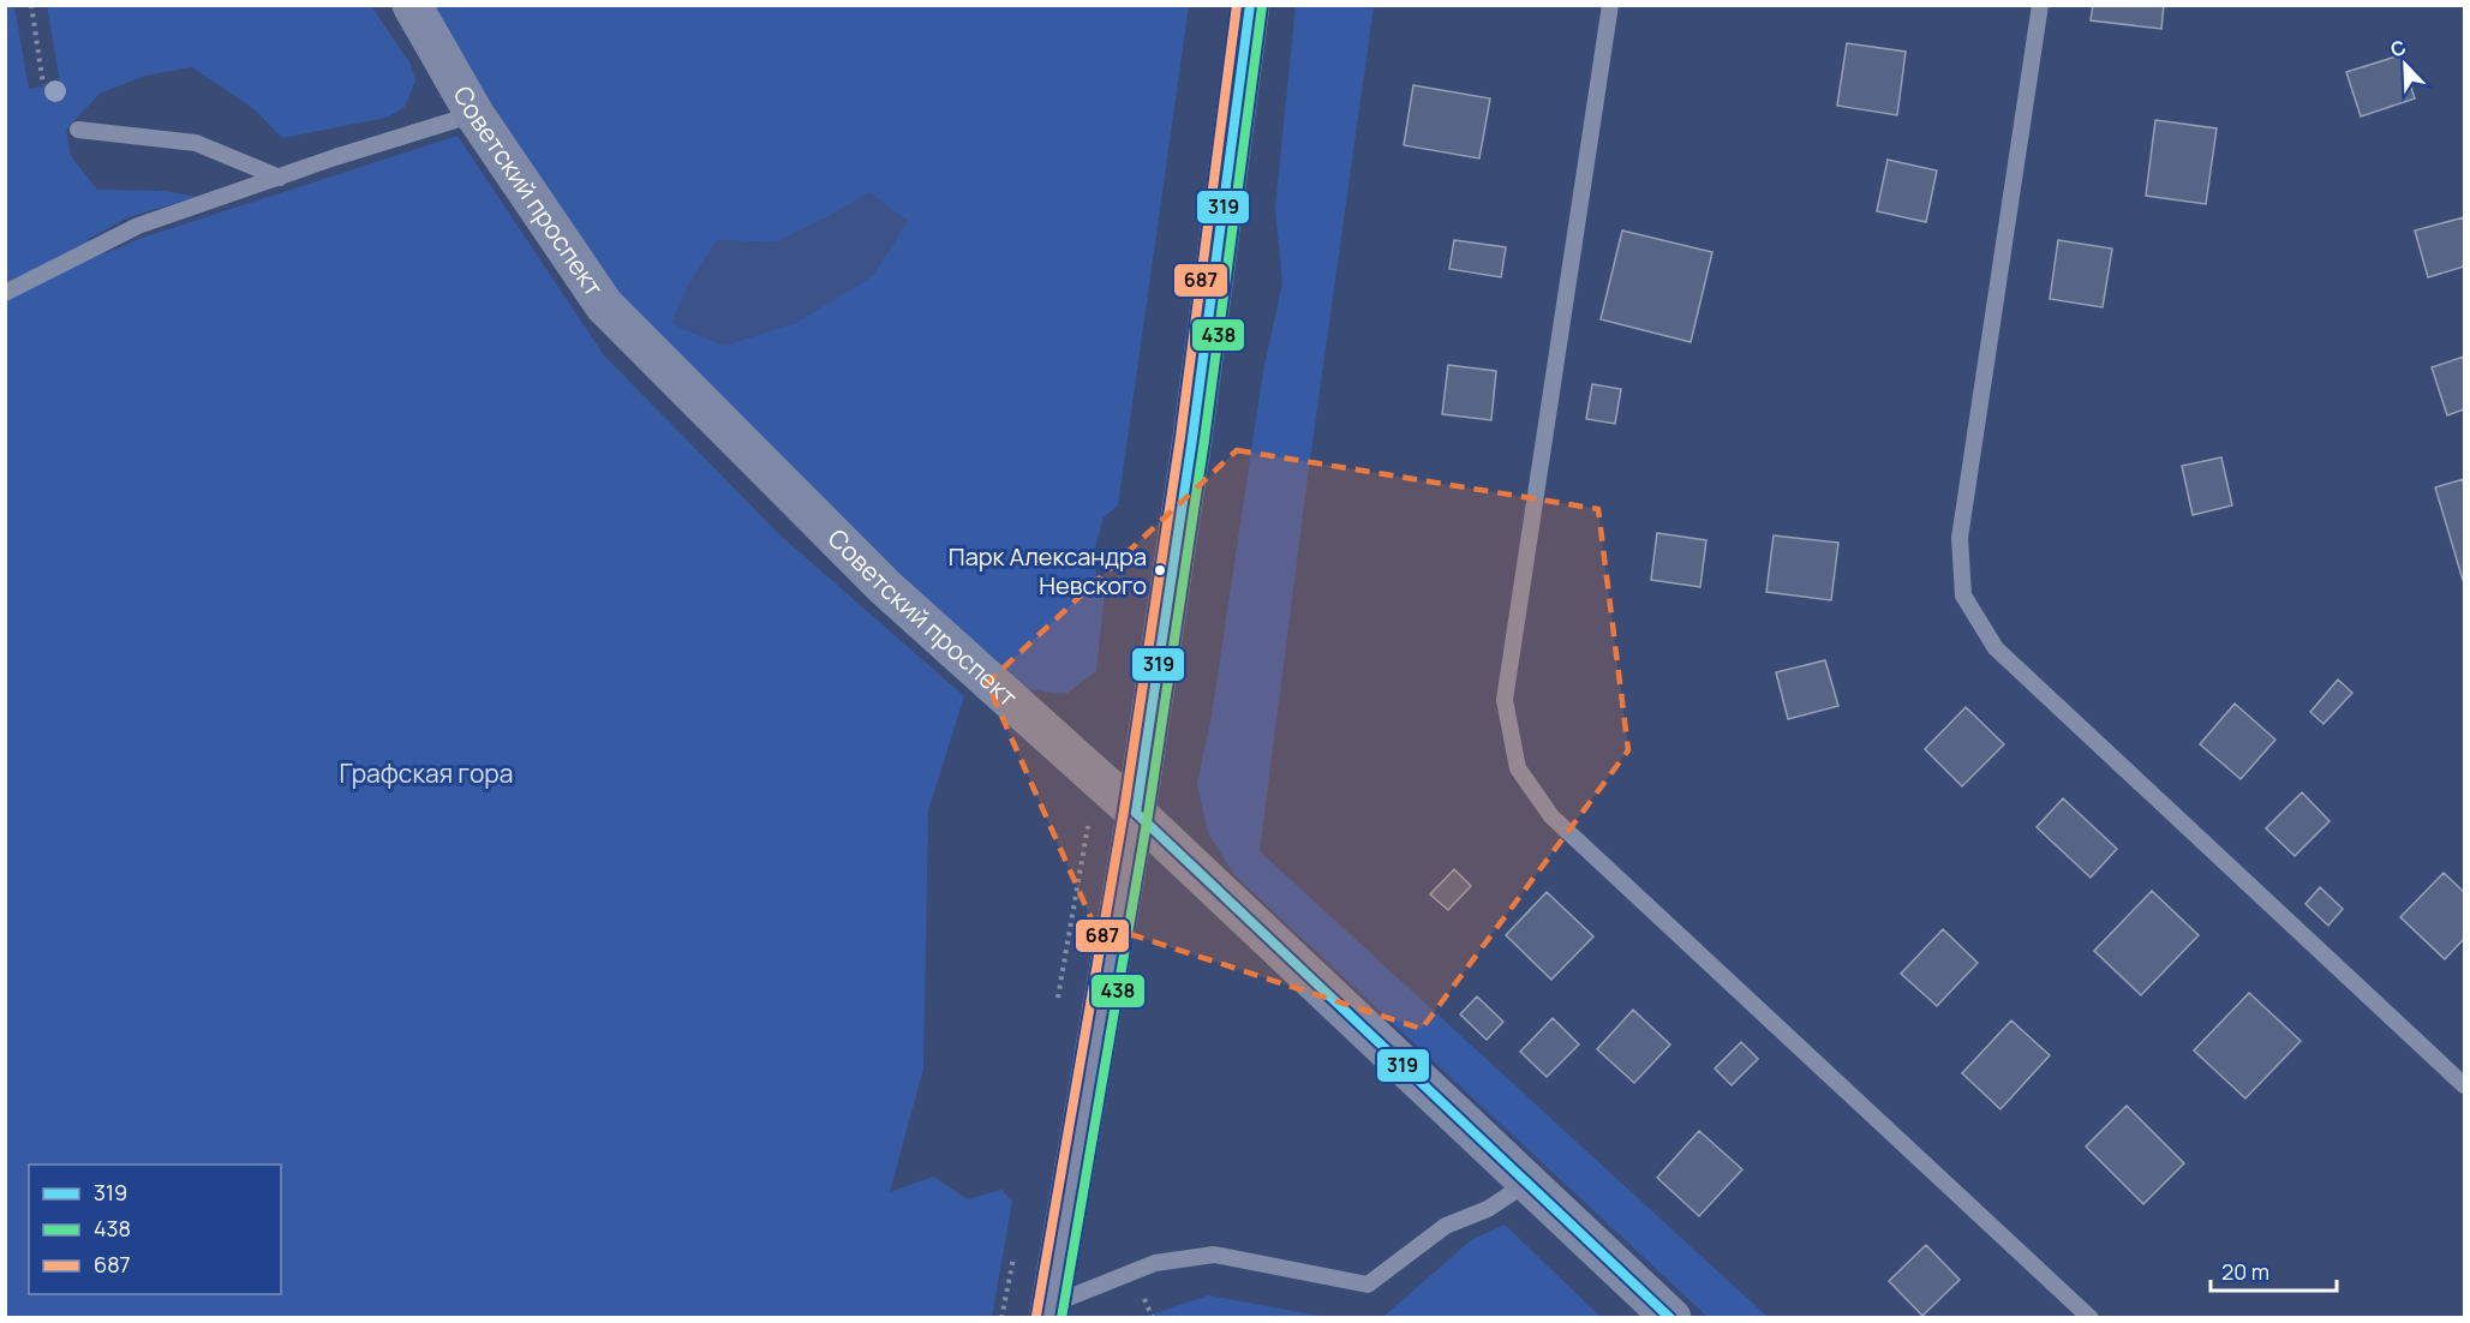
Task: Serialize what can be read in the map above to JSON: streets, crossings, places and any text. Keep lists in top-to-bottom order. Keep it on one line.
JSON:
{"streets":{"street":["Советский проспект"]},"parks":["Графская гора"],"places":["Парк Александра Невского"],"lines":["transit line 319","transit line 687","transit line 438"],"legend":["319","438","687"],"scale_bar":"20 m","north":"top left"}
